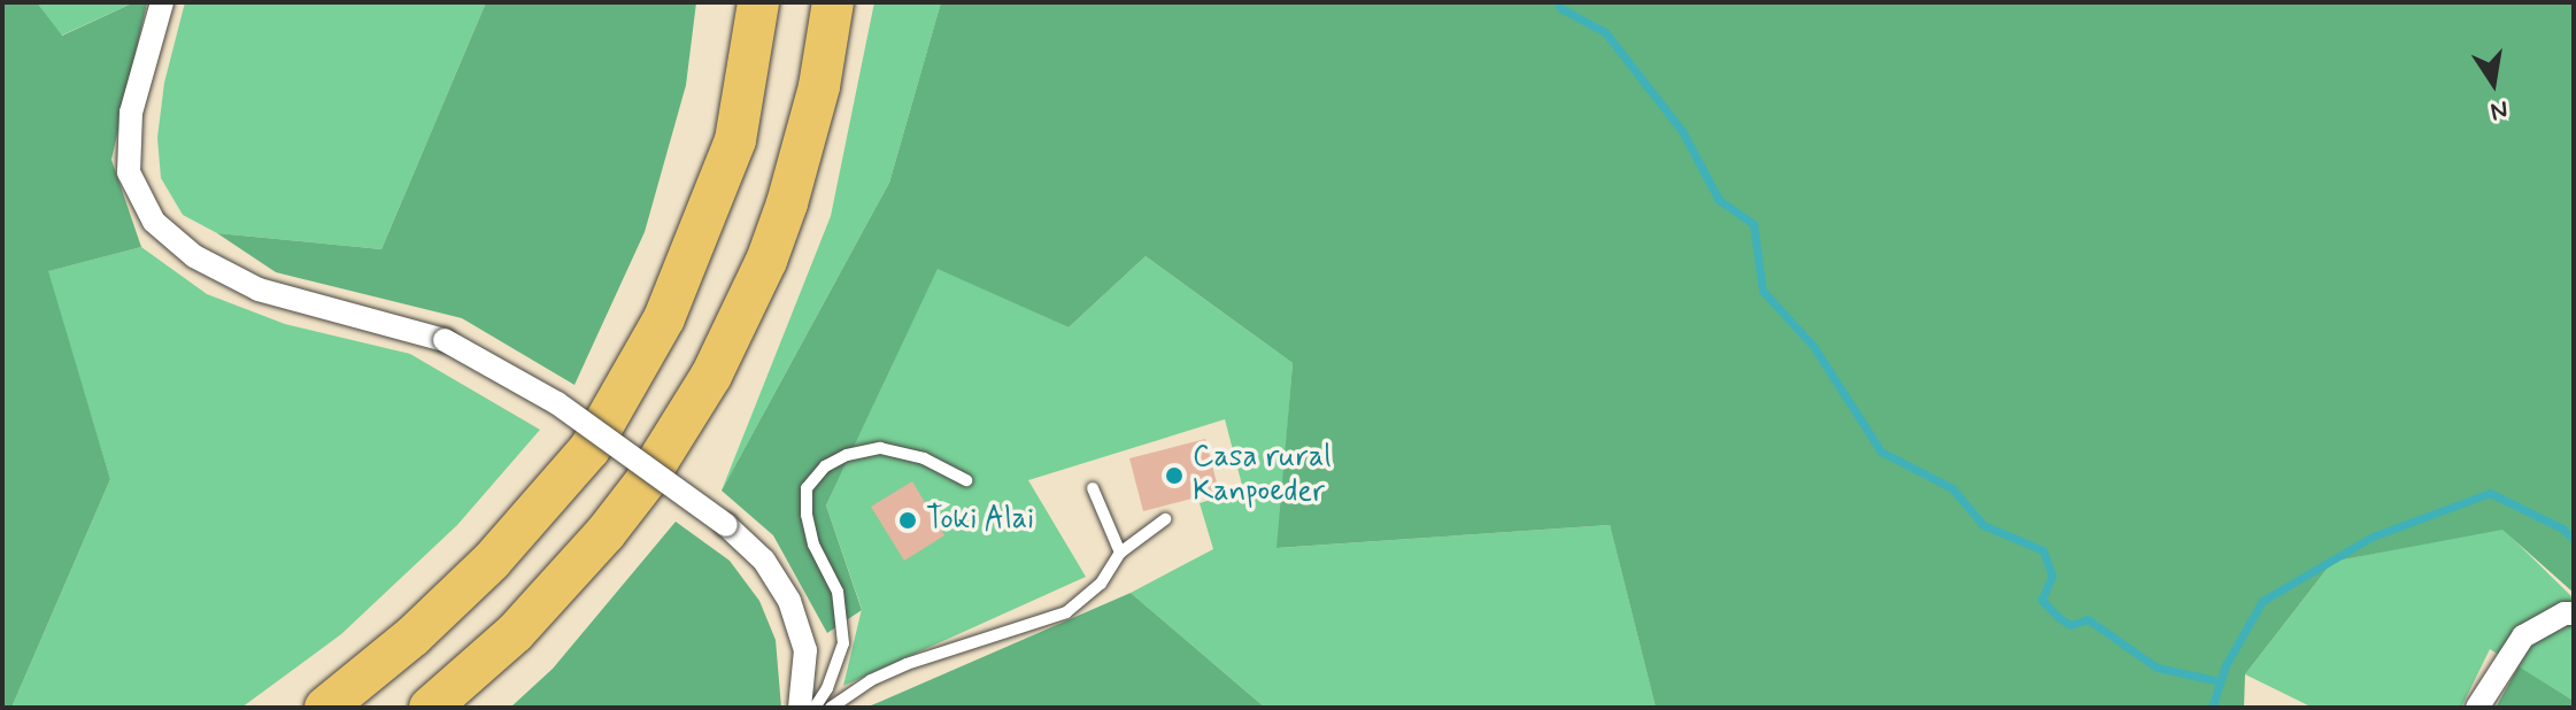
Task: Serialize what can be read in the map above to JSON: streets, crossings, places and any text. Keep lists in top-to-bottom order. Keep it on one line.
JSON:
{"places":["Casa rural Kanpoeder","Toki Alai"],"north":"bottom"}
